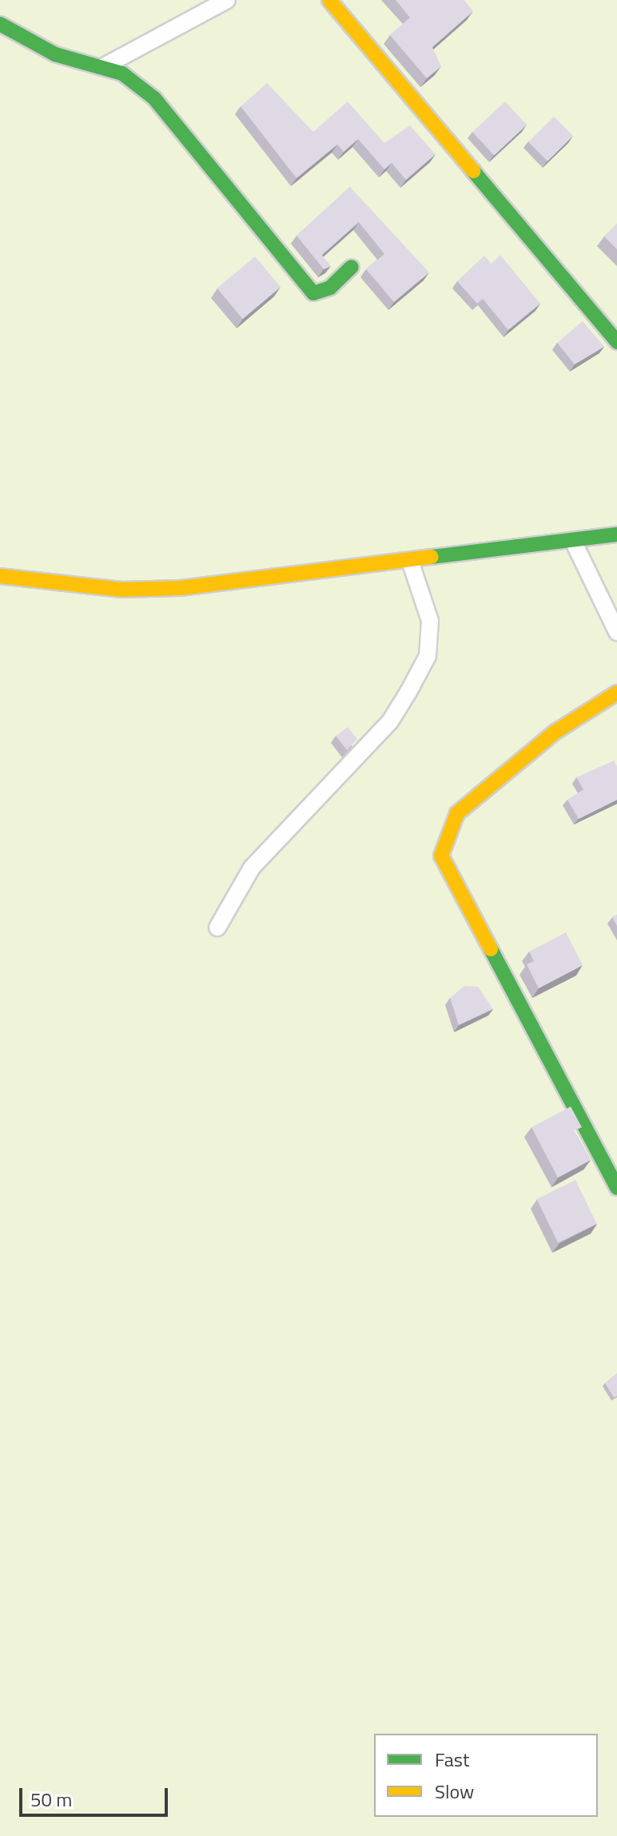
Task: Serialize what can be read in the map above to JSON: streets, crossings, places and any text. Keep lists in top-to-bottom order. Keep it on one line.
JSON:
{"legend":["Fast","Slow"],"scale_bar":"50 m"}
